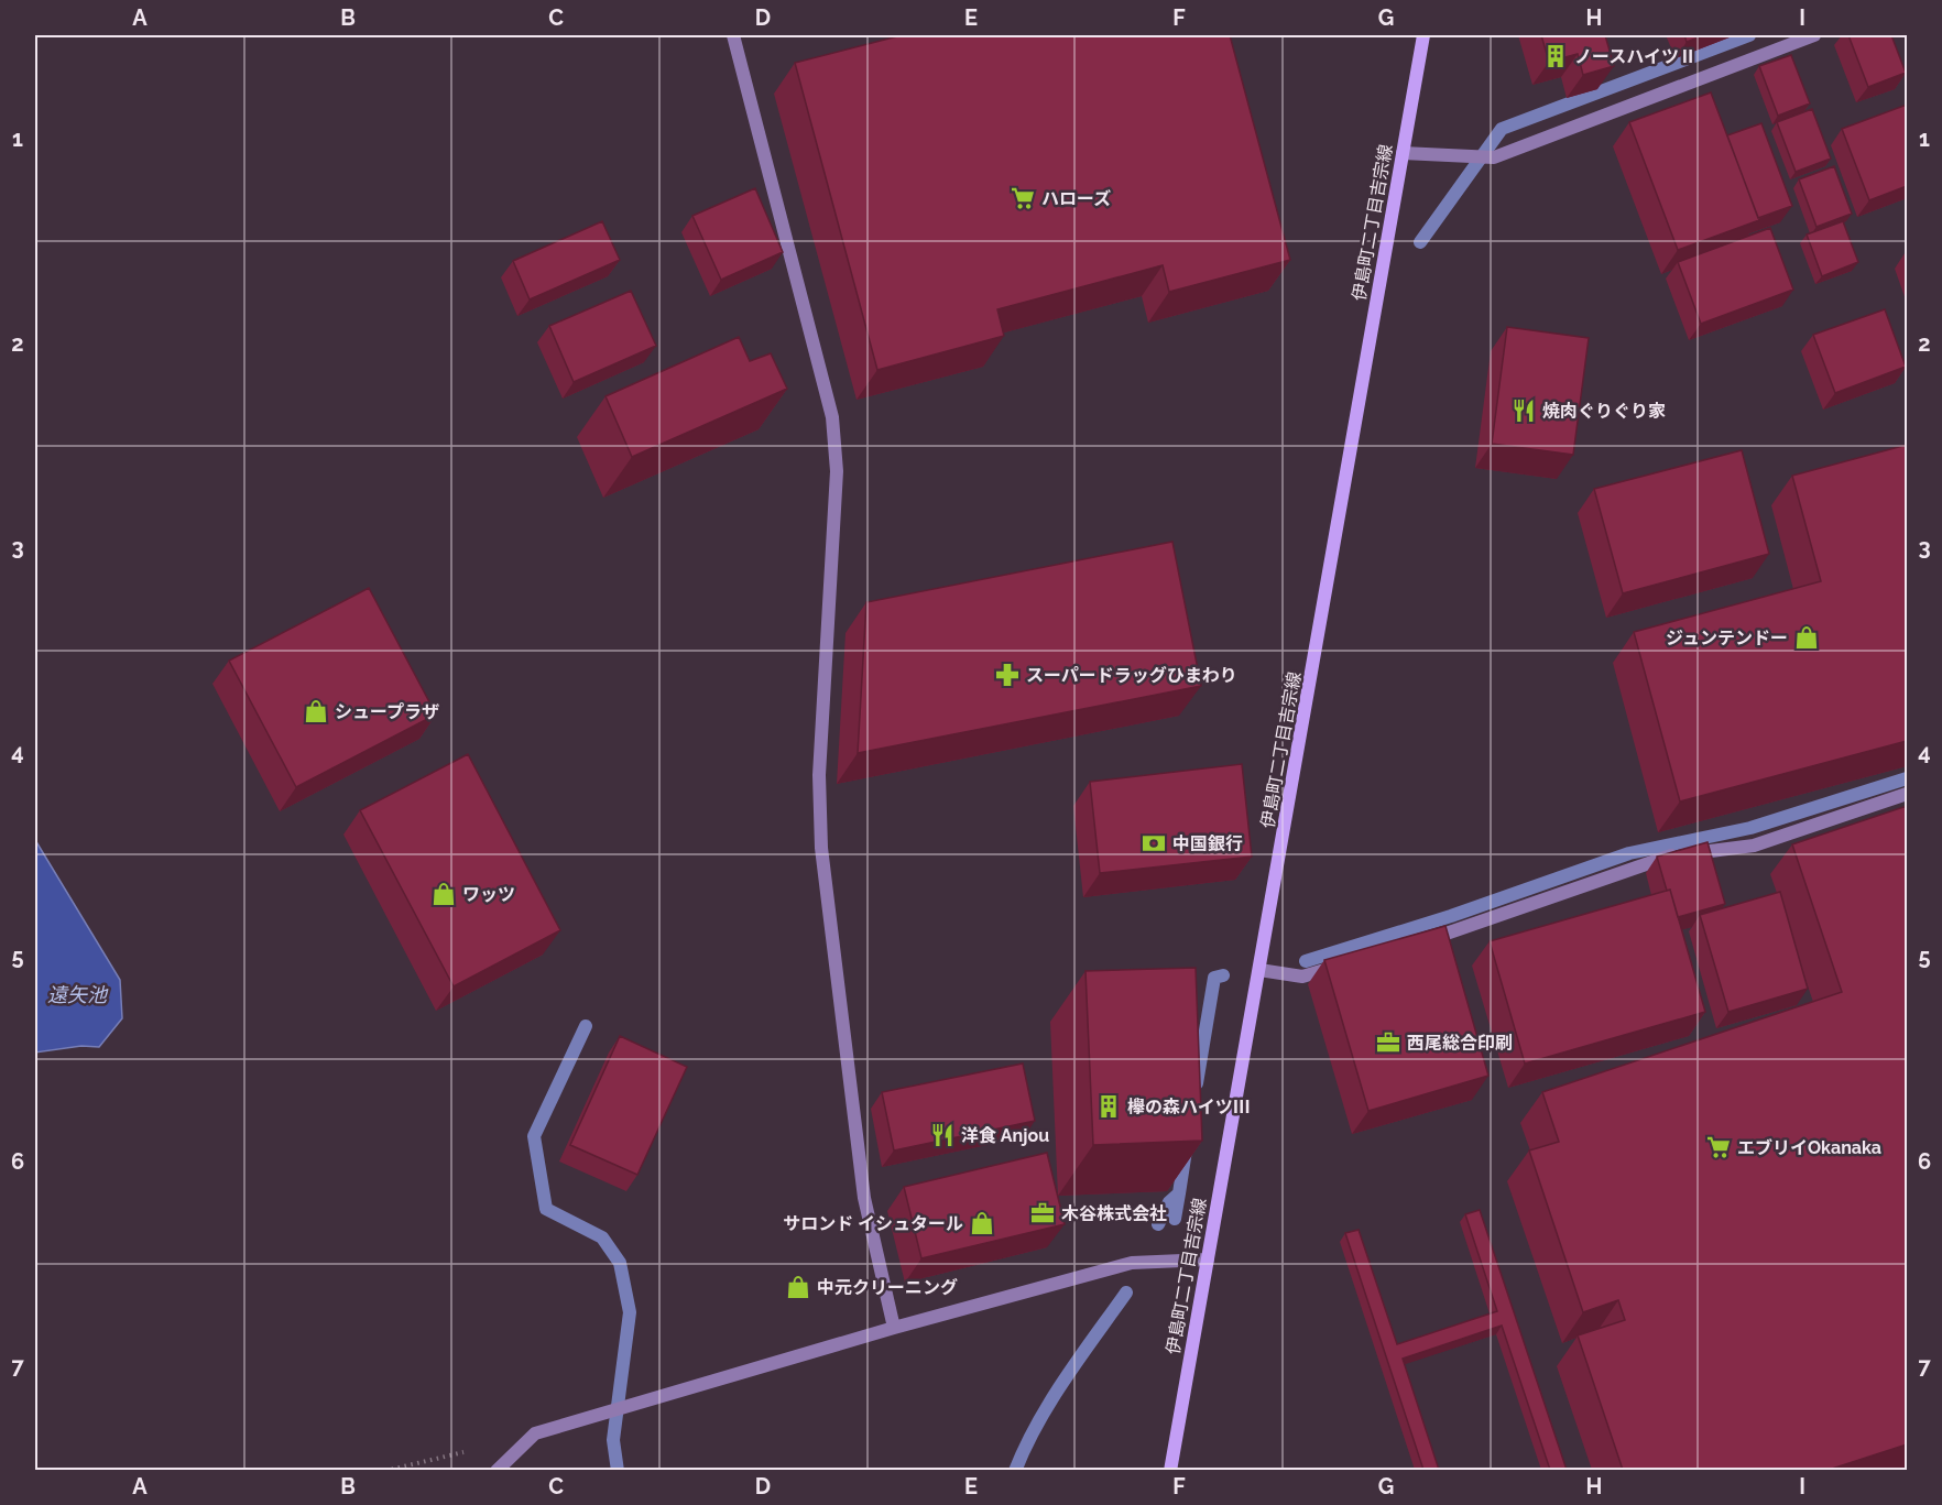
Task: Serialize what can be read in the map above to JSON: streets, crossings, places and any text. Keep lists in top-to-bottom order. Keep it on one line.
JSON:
{"streets":{"street":["伊島町二丁目吉宗線"]},"water":["遠矢池"],"places":{"building":["ノースハイツⅡ","欅の森ハイツⅢ"],"supermarket":["ハローズ","エブリイOkanaka"],"restaurant":["焼肉ぐりぐり家","洋食 Anjou"],"shop":["ジュンテンドー","シュープラザ","ワッツ","サロンド イシュタール","中元クリーニング"],"pharmacy":["スーパードラッグひまわり"],"bank":["中国銀行"],"office":["西尾総合印刷","木谷株式会社"]},"grid":{"columns":["A","B","C","D","E","F","G","H","I"],"rows":["1","2","3","4","5","6","7"]}}
